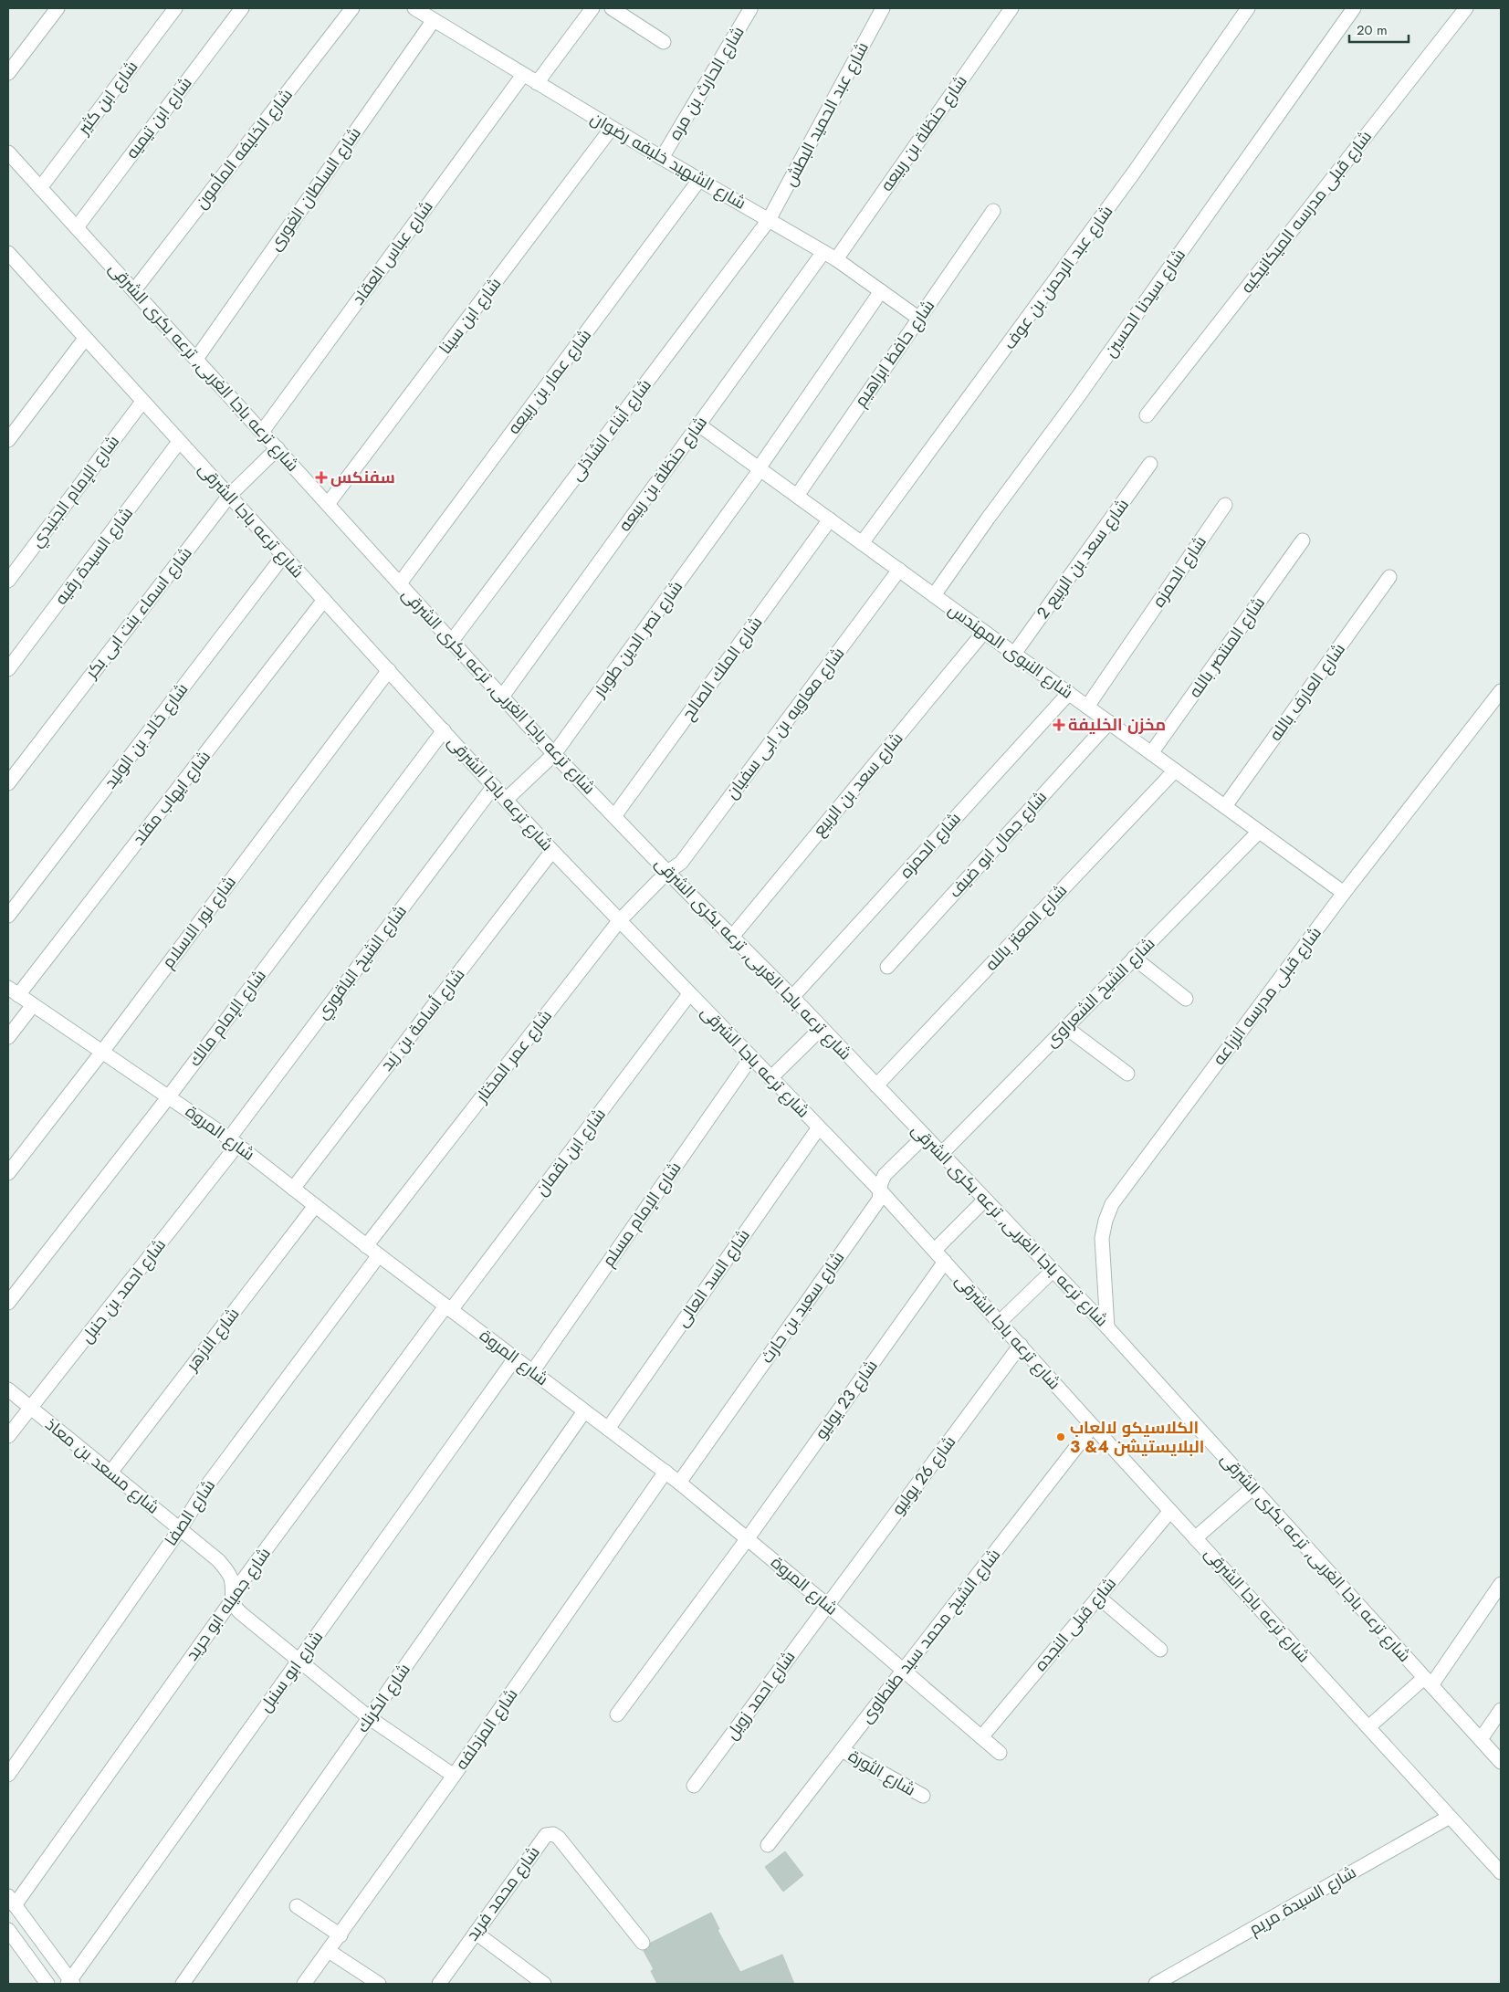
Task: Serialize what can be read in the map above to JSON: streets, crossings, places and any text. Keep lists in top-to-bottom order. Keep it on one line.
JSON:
{"streets":{"street":["شارع الحارث بن مره","شارع ابن كثير","شارع عبد الحميد البطش","شارع ابن تيميه","شارع حنظلة بن ربيعه","شارع الخليفه المأمون","شارع الشهيد خليفه رضوان","شارع السلطان الغورى","شارع قبلى مدرسه الميكانيكيه","شارع عباس العقاد","شارع عبد الرحمن بن عوف","شارع سيدنا الحسين","شارع ابن سينا","شارع حافظ ابراهيم","شارع ترعه باجا الغربى, ترعه بكرى الشرقى","شارع عمار بن ربيعه","شارع أبناء الشاذلى","شارع الإمام الجنيدي","شارع ترعه باجا الشرقى","شارع السيدة رقيه","شارع سعد بن الربيع 2","شارع الحمزه","شارع اسماء بنت ابى بكر","شارع نصر الدين طوبار","شارع المنتصر بالله","شارع النبوى المهندس","شارع الملك الصالح","شارع العارف بالله","شارع معاويه بن ابى سفيان","شارع خالد بن الوليد","شارع سعد بن الربيع","شارع ايهاب مقلد","شارع جمال ابو ضيف","شارع نور الاسلام","شارع المعتز بالله","شارع الشيخ الباقوري","شارع الشيخ الشعراوى","شارع قبلى مدرسه الزراعه","شارع الإمام مالك","شارع أسامة بن زيد","شارع عمر المختار","شارع المروة","شارع ابن لقمان","شارع الإمام مسلم","شارع السد العالى","شارع احمد بن حنبل","شارع سعيد بن حارث","شارع الازهر","شارع 23 يوليو","شارع مسعد بن معاذ","شارع 26 يوليو","شارع الصفا","شارع جميله ابو حريد","شارع قبلى النجده","شارع الشيخ محمد سيد طنطاوى","شارع ابو سنبل","شارع احمد زويل","شارع الكرنك","شارع المزدلفه","شارع الثورة","شارع محمد فريد","شارع السيدة مريم"]},"crossings":[["شارع الحارث بن مره","شارع الشهيد خليفه رضوان"],["شارع ابن كثير","شارع ترعه باجا الغربى, ترعه بكرى الشرقى"],["شارع عبد الحميد البطش","شارع الشهيد خليفه رضوان"],["شارع عبد الحميد البطش","شارع أبناء الشاذلى"],["شارع ابن تيميه","شارع ترعه باجا الغربى, ترعه بكرى الشرقى"],["شارع حنظلة بن ربيعه","شارع الشهيد خليفه رضوان"],["شارع حنظلة بن ربيعه","شارع ترعه باجا الغربى, ترعه بكرى الشرقى"],["شارع حنظلة بن ربيعه","شارع النبوى المهندس"],["شارع الخليفه المأمون","شارع ترعه باجا الغربى, ترعه بكرى الشرقى"],["شارع الشهيد خليفه رضوان","شارع السلطان الغورى"],["شارع الشهيد خليفه رضوان","شارع عباس العقاد"],["شارع الشهيد خليفه رضوان","شارع ابن سينا"],["شارع الشهيد خليفه رضوان","شارع حافظ ابراهيم"],["شارع الشهيد خليفه رضوان","شارع عمار بن ربيعه"],["شارع الشهيد خليفه رضوان","شارع أبناء الشاذلى"],["شارع الشهيد خليفه رضوان","شارع نصر الدين طوبار"],["شارع السلطان الغورى","شارع ترعه باجا الغربى, ترعه بكرى الشرقى"],["شارع عباس العقاد","شارع ترعه باجا الغربى, ترعه بكرى الشرقى"],["شارع عبد الرحمن بن عوف","شارع النبوى المهندس"],["شارع سيدنا الحسين","شارع النبوى المهندس"],["شارع ابن سينا","شارع ترعه باجا الغربى, ترعه بكرى الشرقى"],["شارع حافظ ابراهيم","شارع النبوى المهندس"],["شارع ترعه باجا الغربى, ترعه بكرى الشرقى","شارع عمار بن ربيعه"],["شارع ترعه باجا الغربى, ترعه بكرى الشرقى","شارع أبناء الشاذلى"],["شارع ترعه باجا الغربى, ترعه بكرى الشرقى","شارع الحمزه"],["شارع ترعه باجا الغربى, ترعه بكرى الشرقى","شارع اسماء بنت ابى بكر"],["شارع ترعه باجا الغربى, ترعه بكرى الشرقى","شارع نصر الدين طوبار"],["شارع ترعه باجا الغربى, ترعه بكرى الشرقى","شارع الملك الصالح"],["شارع ترعه باجا الغربى, ترعه بكرى الشرقى","شارع معاويه بن ابى سفيان"],["شارع ترعه باجا الغربى, ترعه بكرى الشرقى","شارع سعد بن الربيع"],["شارع ترعه باجا الغربى, ترعه بكرى الشرقى","شارع المعتز بالله"],["شارع ترعه باجا الغربى, ترعه بكرى الشرقى","شارع الشيخ الشعراوى"],["شارع ترعه باجا الغربى, ترعه بكرى الشرقى","شارع قبلى مدرسه الزراعه"],["شارع ترعه باجا الغربى, ترعه بكرى الشرقى","شارع عمر المختار"],["شارع ترعه باجا الغربى, ترعه بكرى الشرقى","شارع سعيد بن حارث"],["شارع الإمام الجنيدي","شارع ترعه باجا الشرقى"],["شارع ترعه باجا الشرقى","شارع السيدة رقيه"],["شارع ترعه باجا الشرقى","شارع اسماء بنت ابى بكر"],["شارع ترعه باجا الشرقى","شارع نصر الدين طوبار"],["شارع ترعه باجا الشرقى","شارع خالد بن الوليد"],["شارع ترعه باجا الشرقى","شارع ايهاب مقلد"],["شارع ترعه باجا الشرقى","شارع نور الاسلام"],["شارع ترعه باجا الشرقى","شارع الشيخ الباقوري"],["شارع ترعه باجا الشرقى","شارع الإمام مالك"],["شارع ترعه باجا الشرقى","شارع أسامة بن زيد"],["شارع ترعه باجا الشرقى","شارع عمر المختار"],["شارع ترعه باجا الشرقى","شارع ابن لقمان"],["شارع ترعه باجا الشرقى","شارع الإمام مسلم"],["شارع ترعه باجا الشرقى","شارع السد العالى"],["شارع ترعه باجا الشرقى","شارع سعيد بن حارث"],["شارع ترعه باجا الشرقى","شارع 23 يوليو"],["شارع ترعه باجا الشرقى","شارع 26 يوليو"],["شارع ترعه باجا الشرقى","شارع قبلى النجده"],["شارع ترعه باجا الشرقى","شارع الشيخ محمد سيد طنطاوى"],["شارع ترعه باجا الشرقى","شارع السيدة مريم"],["شارع سعد بن الربيع 2","شارع النبوى المهندس"],["شارع الحمزه","شارع النبوى المهندس"],["شارع نصر الدين طوبار","شارع النبوى المهندس"],["شارع المنتصر بالله","شارع النبوى المهندس"],["شارع النبوى المهندس","شارع الملك الصالح"],["شارع النبوى المهندس","شارع العارف بالله"],["شارع النبوى المهندس","شارع معاويه بن ابى سفيان"],["شارع النبوى المهندس","شارع سعد بن الربيع"],["شارع النبوى المهندس","شارع جمال ابو ضيف"],["شارع النبوى المهندس","شارع المعتز بالله"],["شارع النبوى المهندس","شارع الشيخ الشعراوى"],["شارع النبوى المهندس","شارع قبلى مدرسه الزراعه"],["شارع معاويه بن ابى سفيان","شارع عمر المختار"],["شارع ايهاب مقلد","شارع المروة"],["شارع نور الاسلام","شارع المروة"],["شارع الشيخ الباقوري","شارع المروة"],["شارع الشيخ الباقوري","شارع احمد بن حنبل"],["شارع الإمام مالك","شارع المروة"],["شارع أسامة بن زيد","شارع المروة"],["شارع عمر المختار","شارع المروة"],["شارع المروة","شارع ابن لقمان"],["شارع المروة","شارع الإمام مسلم"],["شارع المروة","شارع السد العالى"],["شارع المروة","شارع احمد بن حنبل"],["شارع المروة","شارع سعيد بن حارث"],["شارع المروة","شارع الازهر"],["شارع المروة","شارع 23 يوليو"],["شارع المروة","شارع 26 يوليو"],["شارع المروة","شارع الصفا"],["شارع المروة","شارع جميله ابو حريد"],["شارع المروة","شارع قبلى النجده"],["شارع المروة","شارع الشيخ محمد سيد طنطاوى"],["شارع المروة","شارع ابو سنبل"],["شارع المروة","شارع احمد زويل"],["شارع المروة","شارع الكرنك"],["شارع المروة","شارع المزدلفه"],["شارع ابن لقمان","شارع جميله ابو حريد"],["شارع احمد بن حنبل","شارع مسعد بن معاذ"],["شارع الازهر","شارع مسعد بن معاذ"],["شارع مسعد بن معاذ","شارع الصفا"],["شارع مسعد بن معاذ","شارع جميله ابو حريد"],["شارع 26 يوليو","شارع احمد زويل"],["شارع الشيخ محمد سيد طنطاوى","شارع الثورة"]],"places":{"health":["سفنكس","مخزن الخليفة"],"other":["الكلاسيكو لالعاب البلايستيشن 4& 3"]},"scale_bar":"20 m"}
